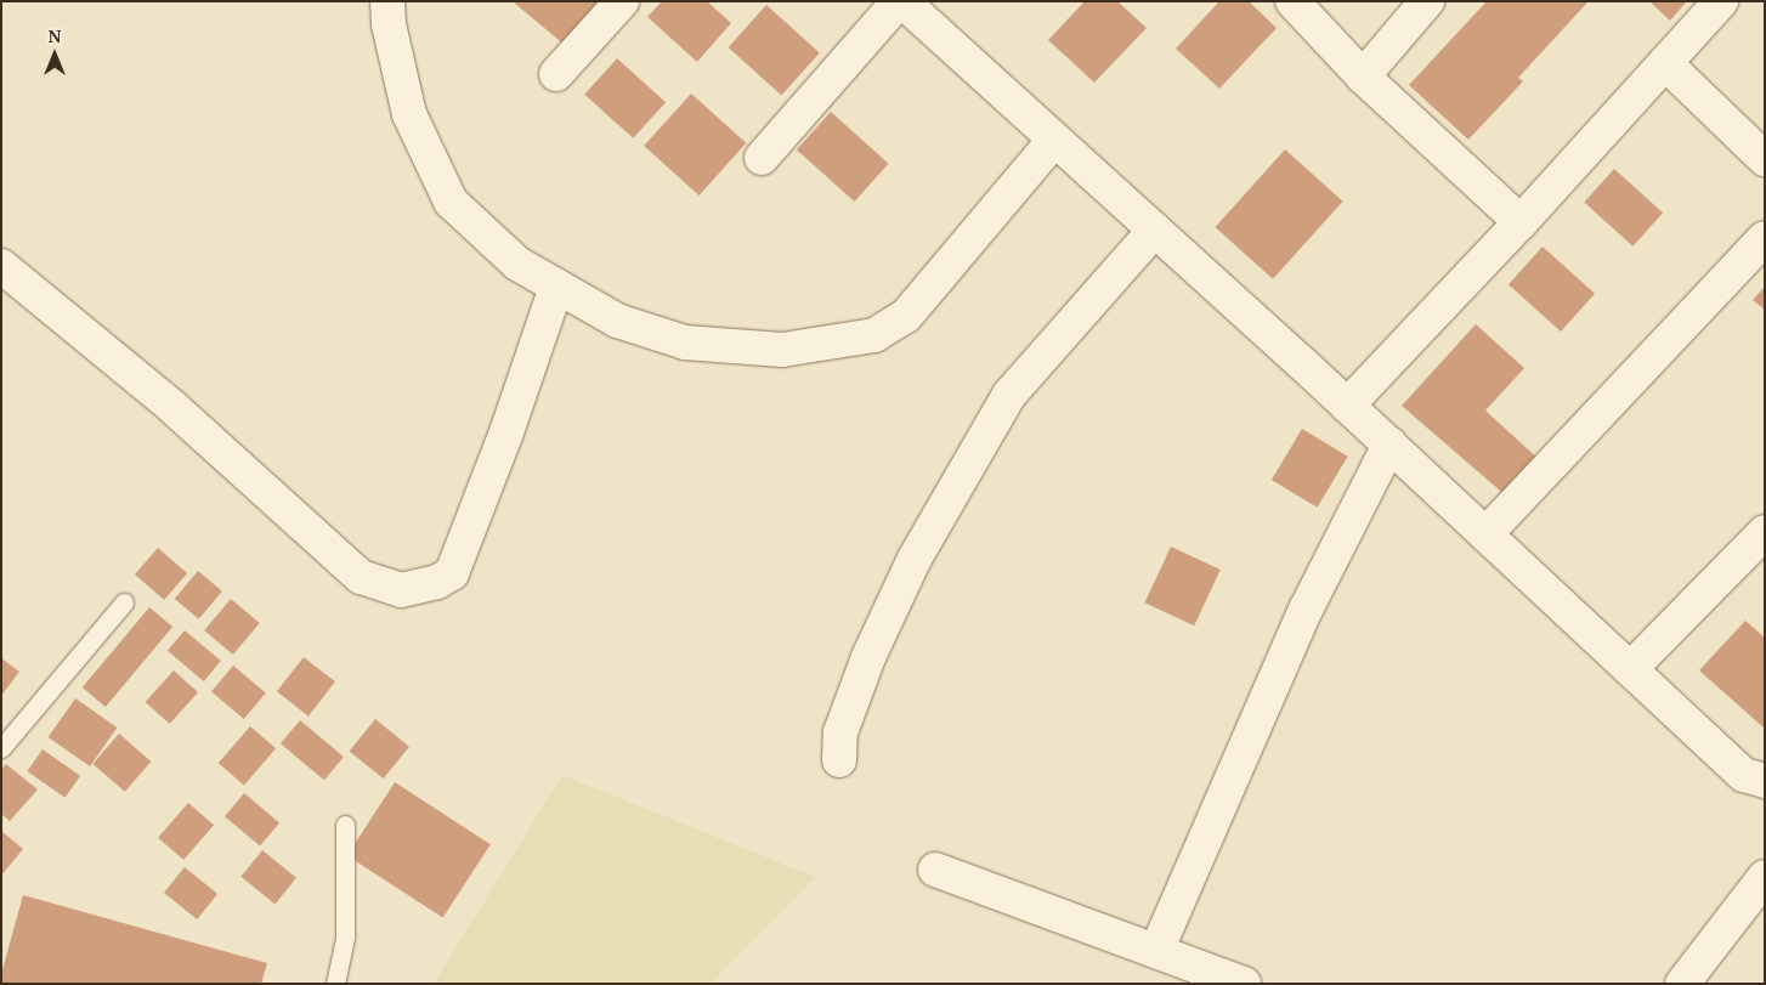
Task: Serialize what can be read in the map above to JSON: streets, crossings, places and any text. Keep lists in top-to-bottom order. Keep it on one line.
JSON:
{"north":"top"}
